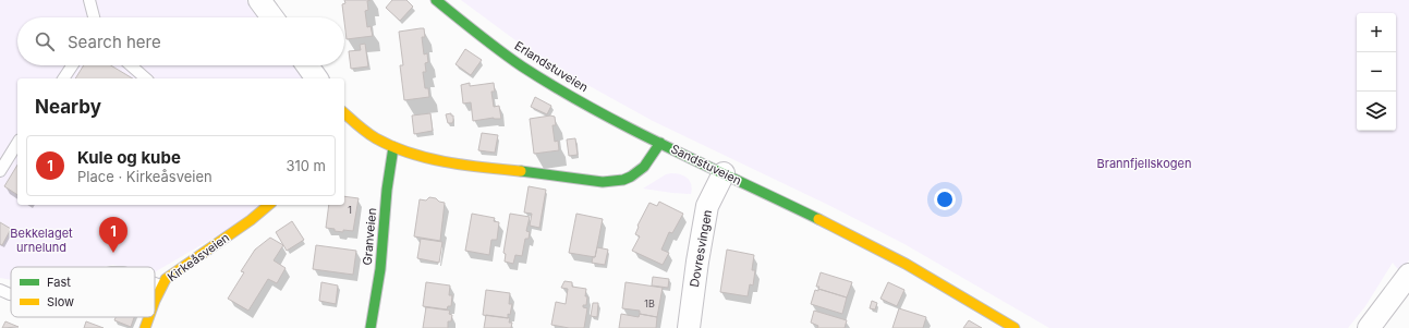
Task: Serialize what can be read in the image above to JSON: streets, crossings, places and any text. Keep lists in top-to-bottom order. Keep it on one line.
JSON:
{"streets":{"street":["Erlandstuveien","Sandstuveien","Granveien","Dovresvingen","Kirkeåsveien"]},"crossings":[["Erlandstuveien","Sandstuveien"],["Sandstuveien","Granveien"],["Sandstuveien","Dovresvingen"]],"parks":["Brannfjellskogen","Bekkelaget urnelund"],"house_numbers":["1","1B"],"legend":["Fast","Slow"],"page":{"map_buttons":["+","−"],"search":"Search here","heading":"Nearby","list":[{"mark":"1","name":"Kule og kube","note":"Place · Kirkeåsveien","value":"310 m"}],"pins":"1"}}
